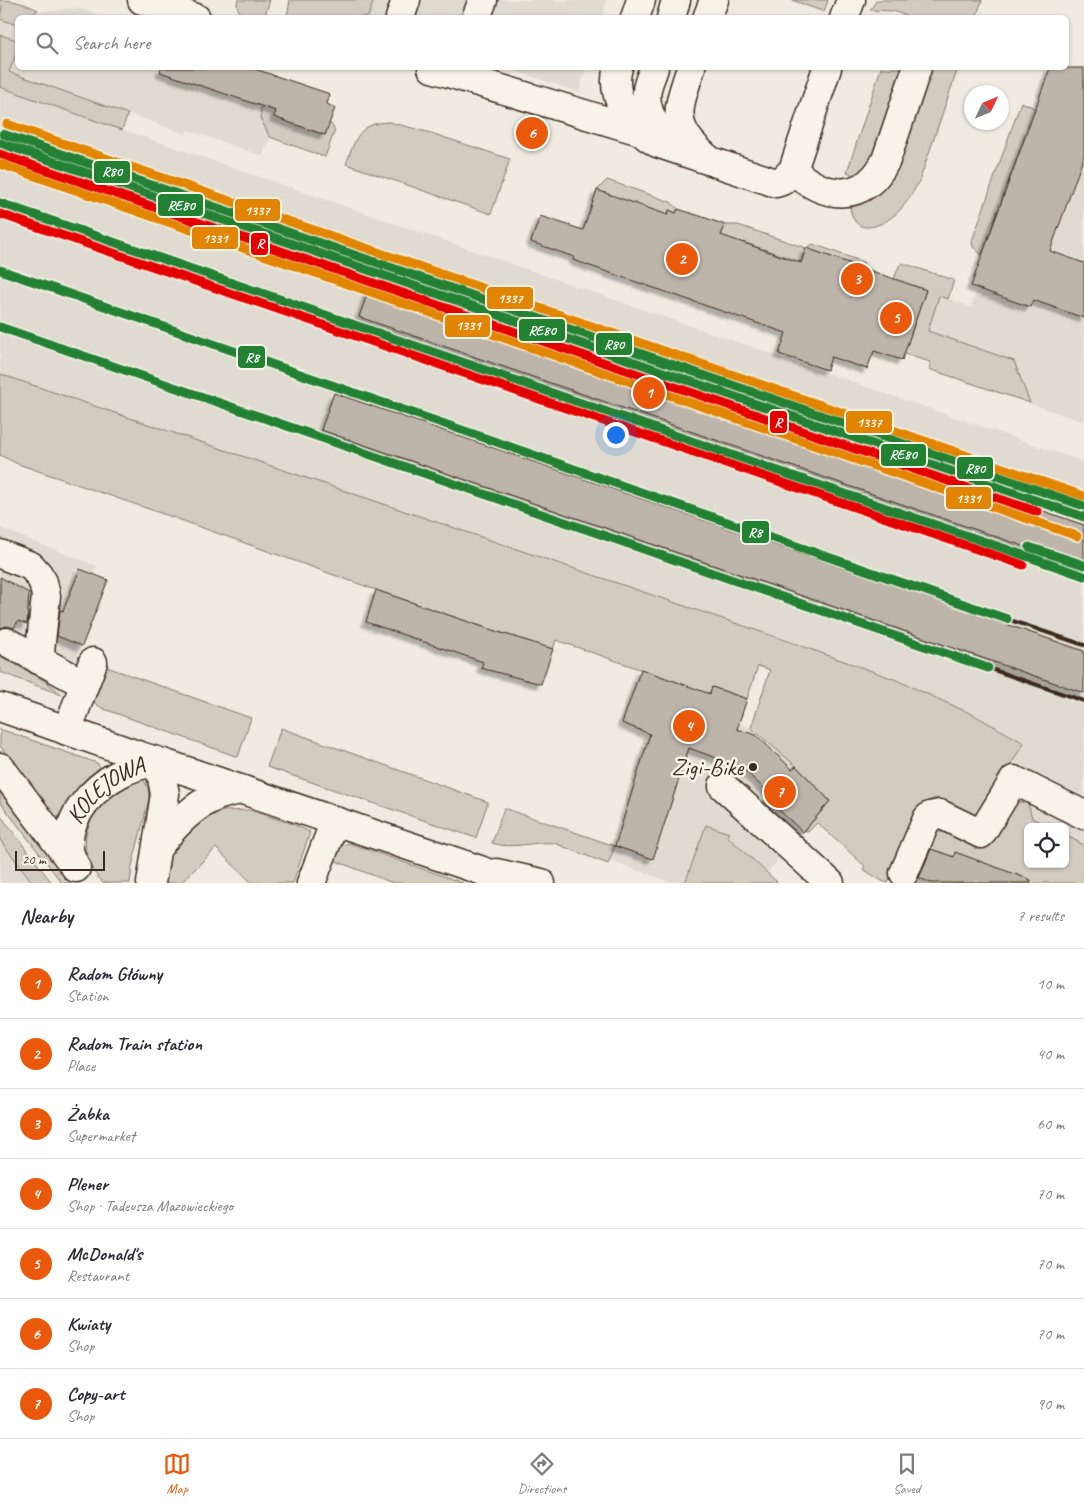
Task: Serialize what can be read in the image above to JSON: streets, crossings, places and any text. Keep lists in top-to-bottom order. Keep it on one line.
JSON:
{"streets":{"street":["KOLEJOWA"]},"places":["Zigi-Bike"],"lines":["transit line 1337","transit line R80","transit line RE80","transit line R","transit line 1331","transit line R8"],"scale_bar":"20 m","north":"top right","page":{"search":"Search here","pins":["6","2","3","5","1","4","7"],"scale":"20 m","heading":["Nearby","7 results"],"list":[{"mark":"1","name":"Radom Główny","note":"Station","value":"10 m"},{"mark":"2","name":"Radom Train station","note":"Place","value":"40 m"},{"mark":"3","name":"Żabka","note":"Supermarket","value":"60 m"},{"mark":"4","name":"Plener","note":"Shop · Tadeusza Mazowieckiego","value":"70 m"},{"mark":"5","name":"McDonald's","note":"Restaurant","value":"70 m"},{"mark":"6","name":"Kwiaty","note":"Shop","value":"70 m"},{"mark":"7","name":"Copy-art","note":"Shop","value":"90 m"}],"nav":["Map","Directions","Saved"]}}
